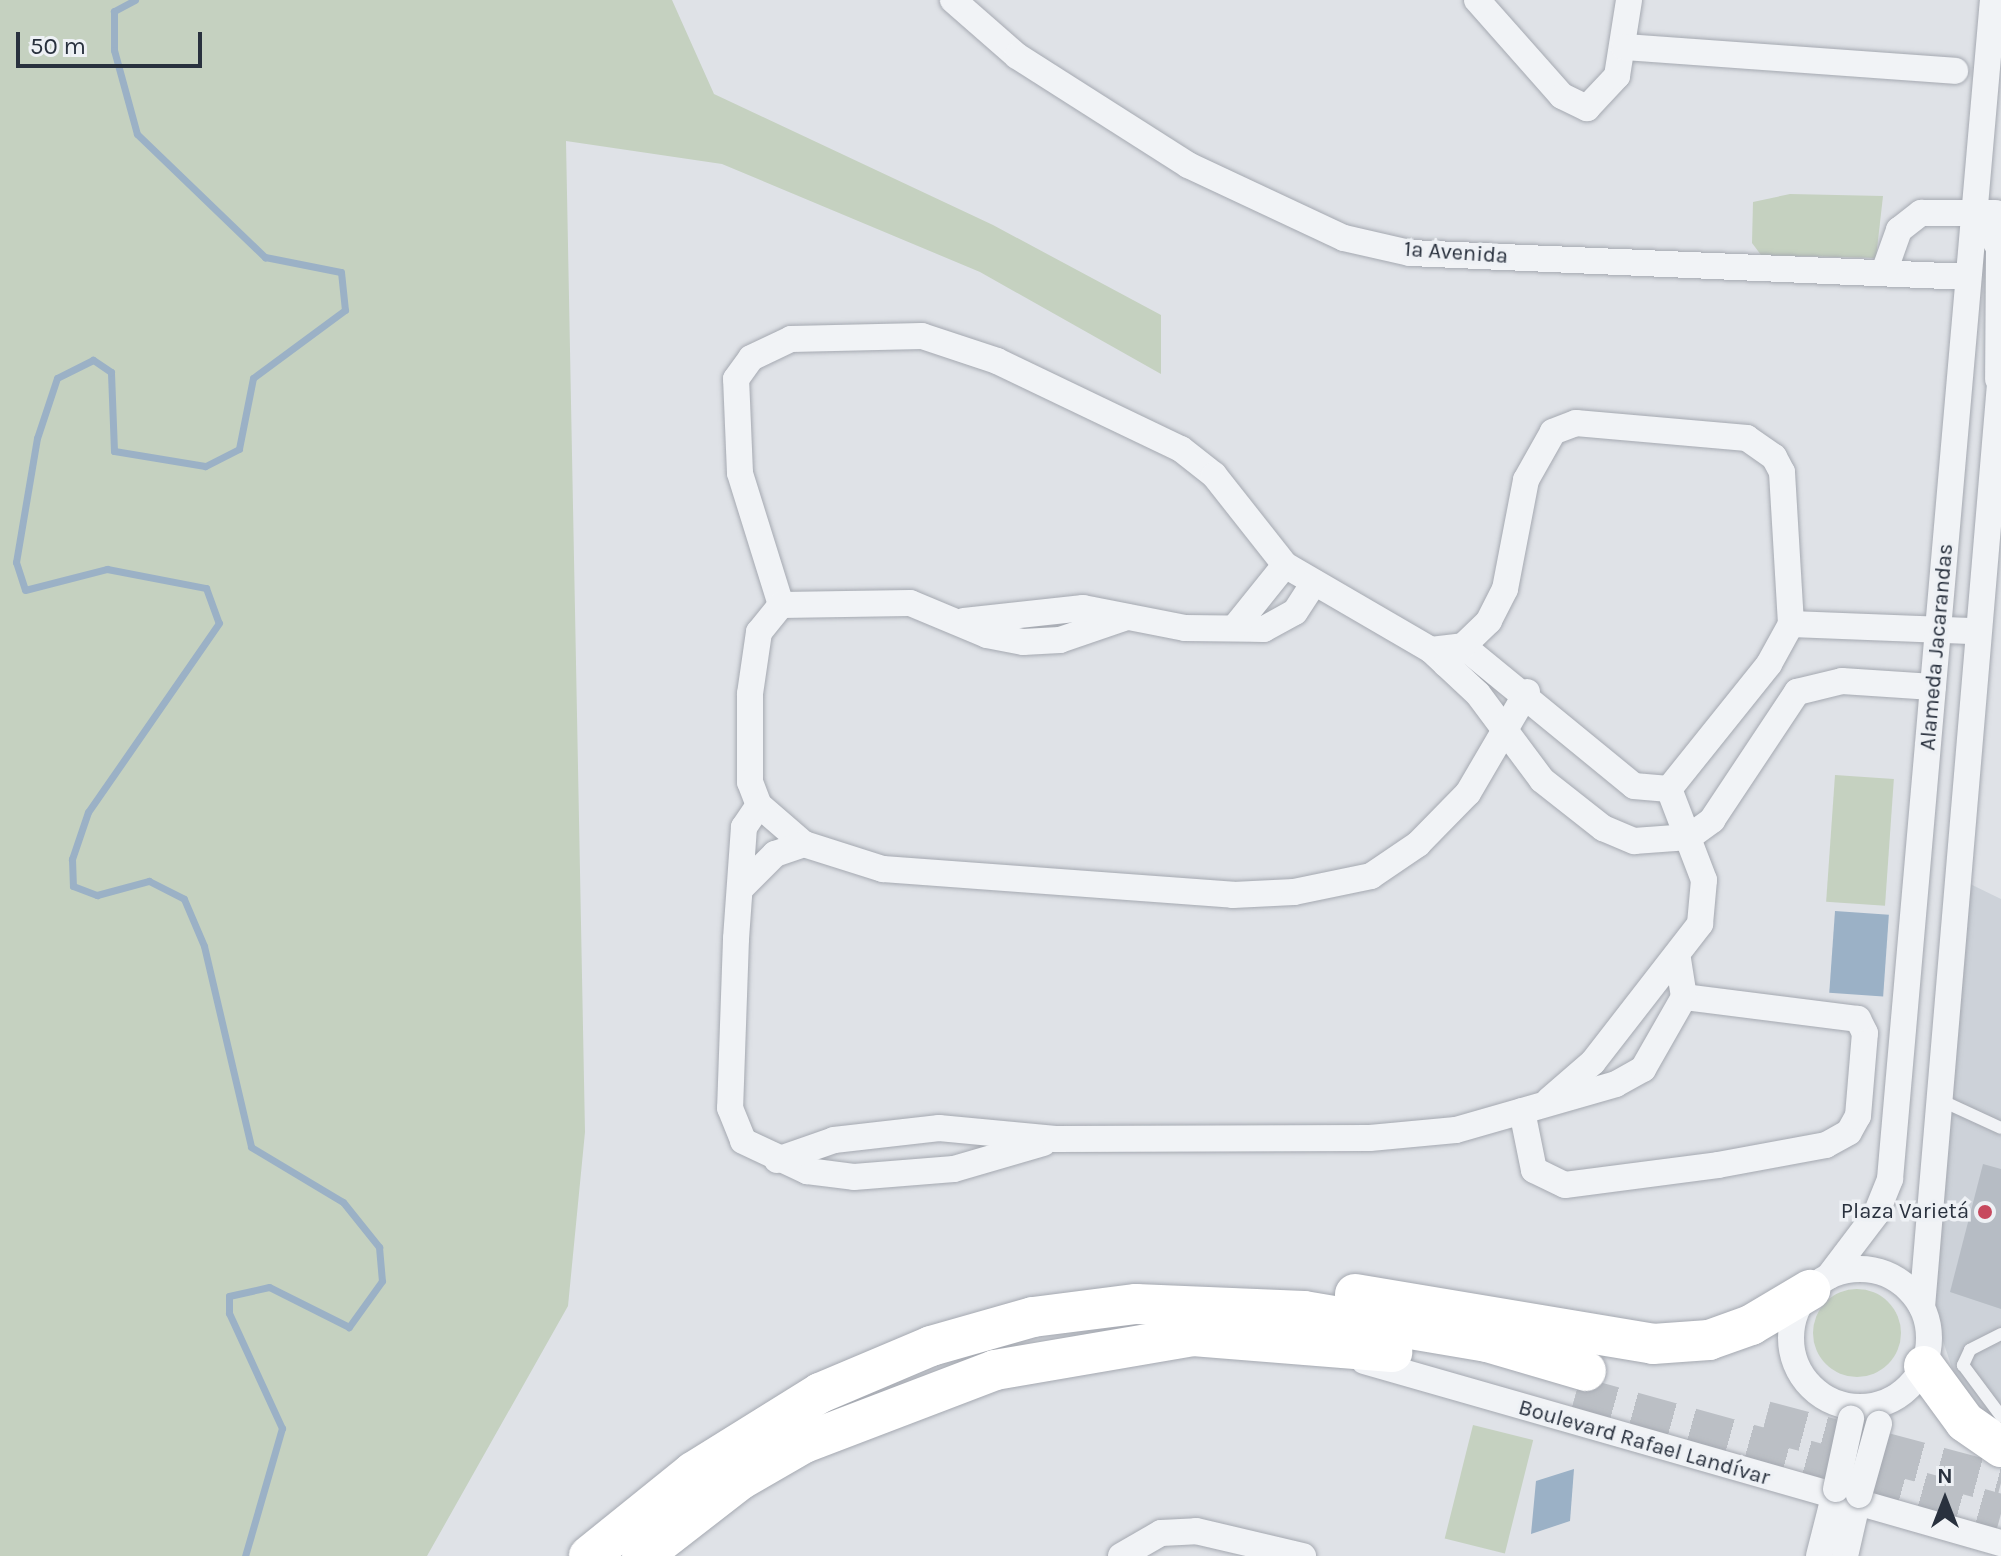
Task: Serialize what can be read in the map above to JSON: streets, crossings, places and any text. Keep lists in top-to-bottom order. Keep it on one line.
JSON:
{"streets":{"main road":["Boulevard Rafael Landívar"],"street":["1a Avenida","Alameda Jacarandas"]},"crossings":[["1a Avenida","Alameda Jacarandas"]],"places":["Plaza Varietá"],"scale_bar":"50 m","north":"top"}
